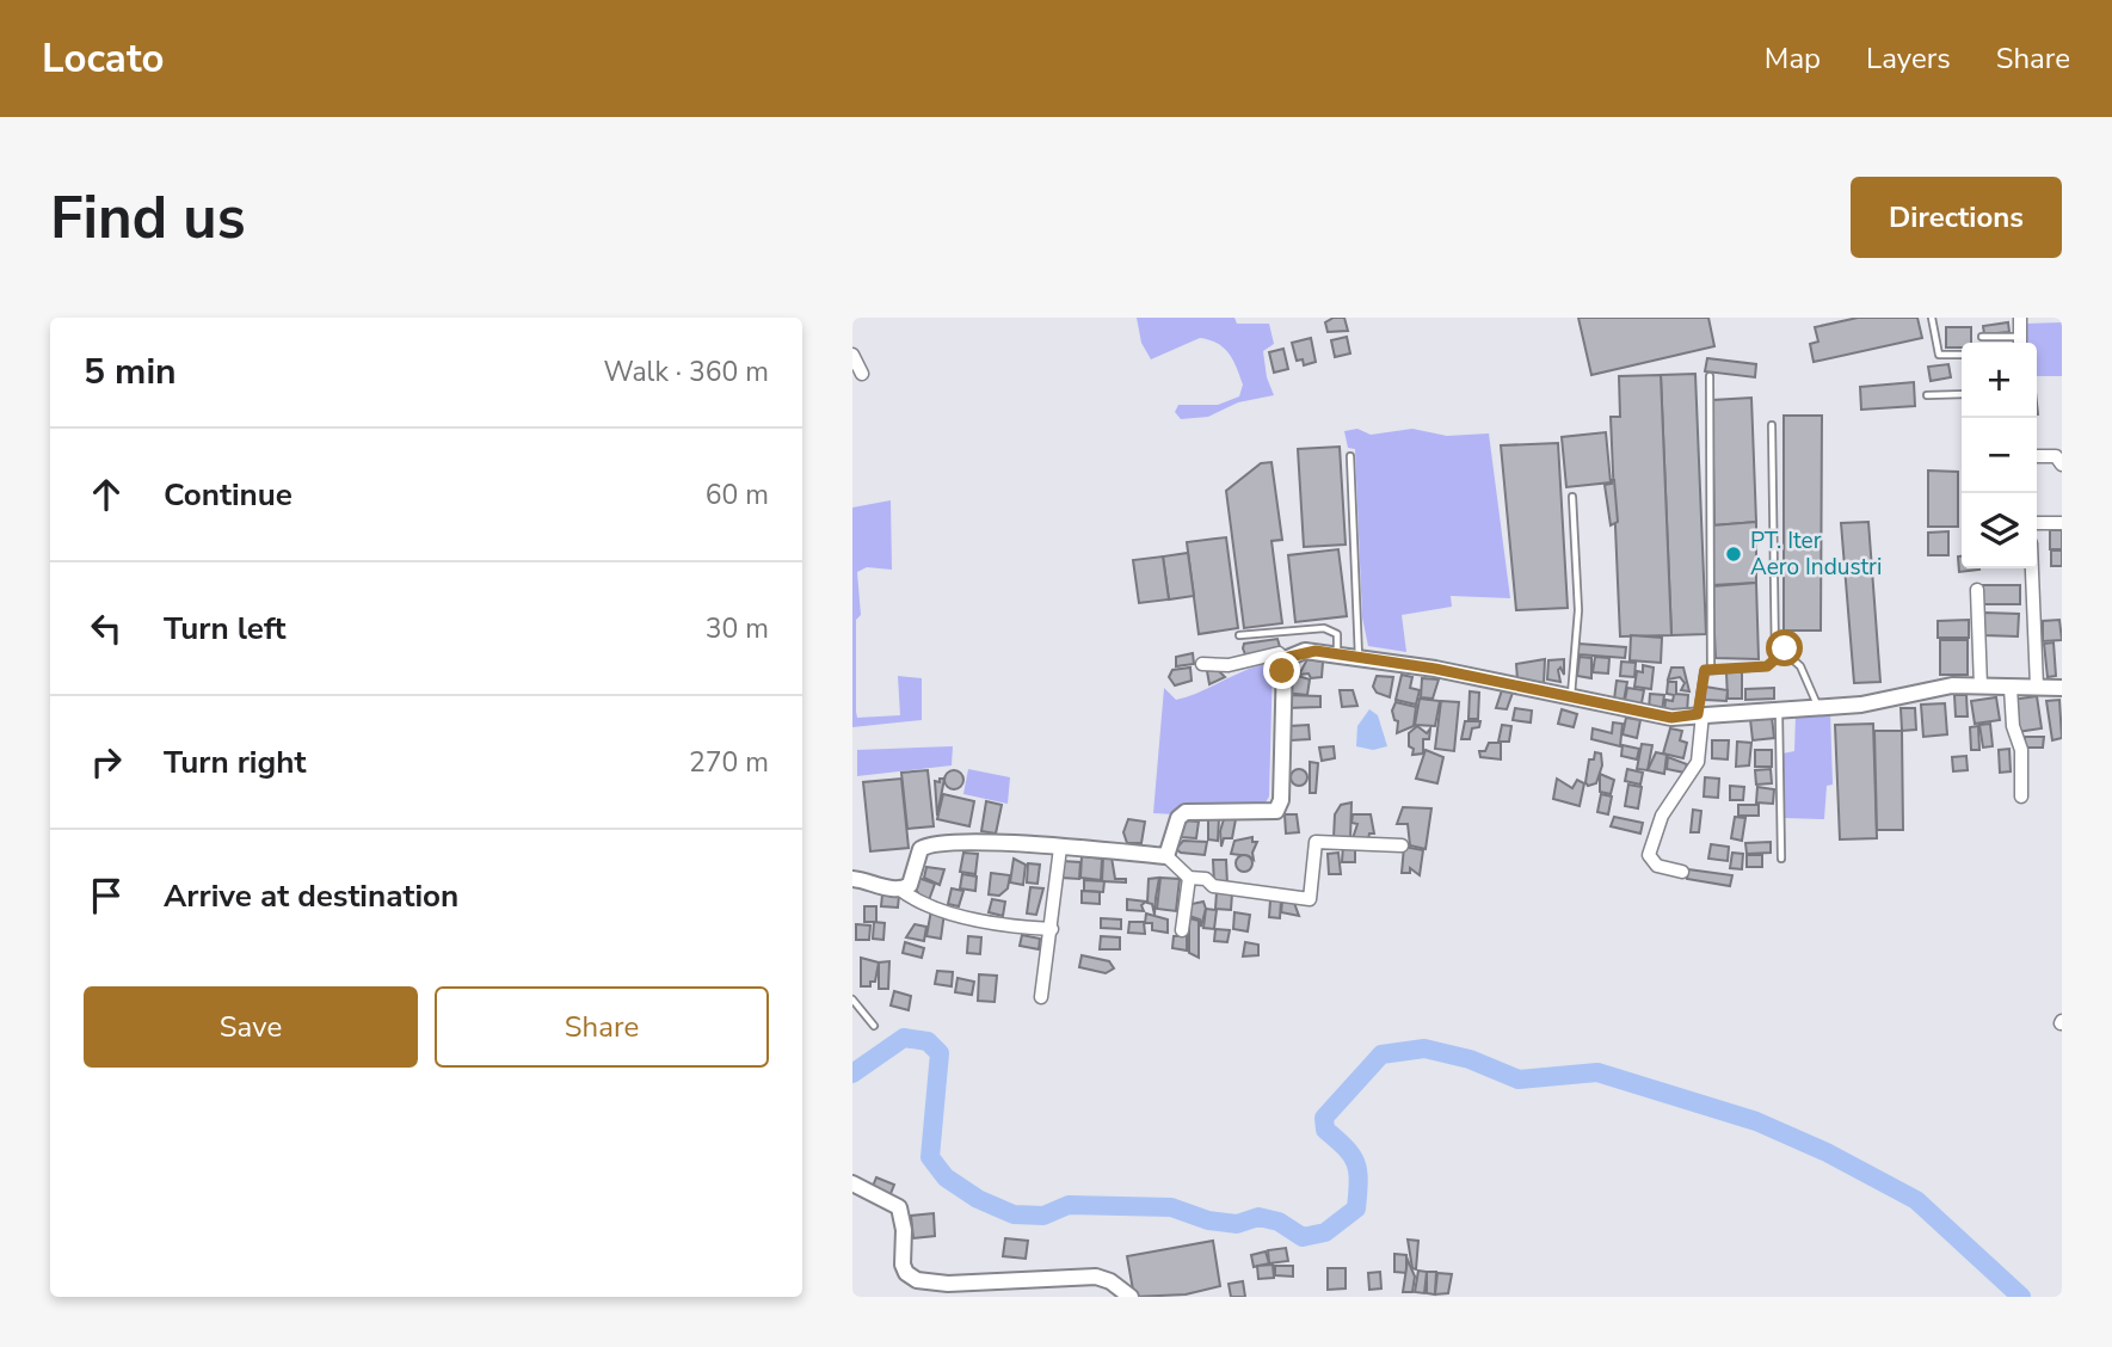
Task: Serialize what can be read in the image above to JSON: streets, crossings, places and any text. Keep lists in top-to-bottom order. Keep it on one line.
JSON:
{"places":["PT. Iter Aero Industri"],"page":{"header":"Locato","nav":["Map","Layers","Share"],"buttons":["Directions",["Save","Share"]],"title":"Find us","heading":["5 min","Walk · 360 m"],"map_buttons":["+","−"],"list":[["Continue","60 m"],["Turn left","30 m"],["Turn right","270 m"],"Arrive at destination"]}}
